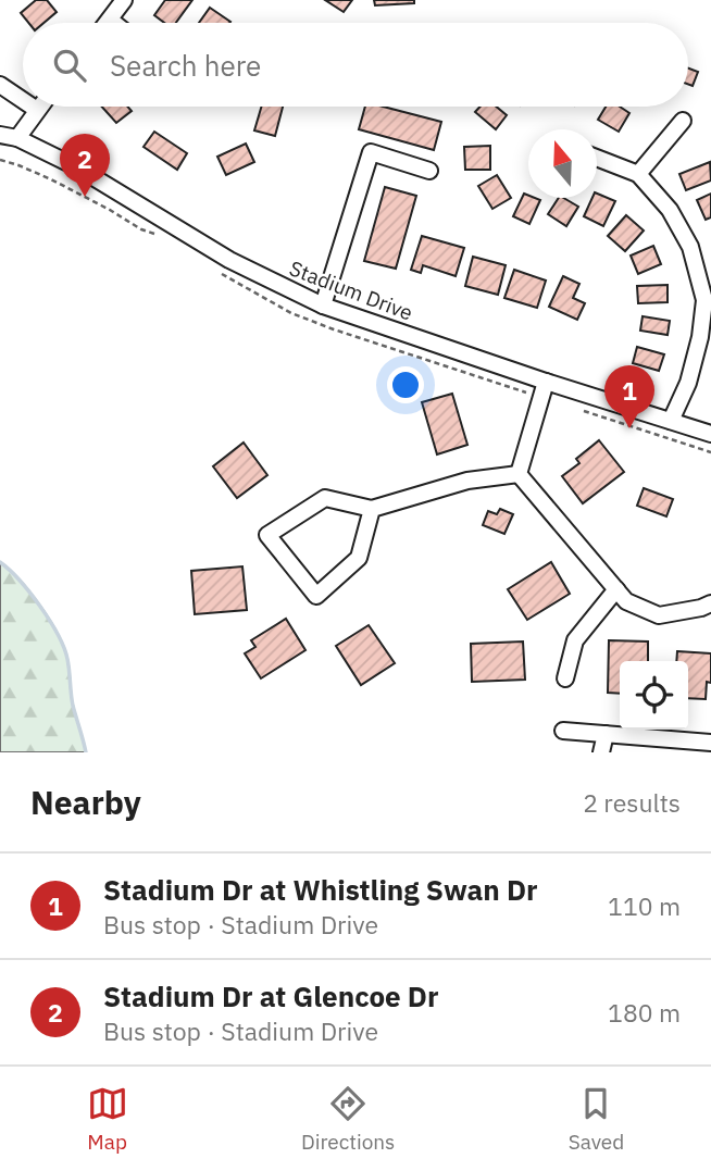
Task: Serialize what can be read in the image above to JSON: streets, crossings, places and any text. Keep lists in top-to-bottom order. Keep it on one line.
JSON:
{"streets":{"street":["Stadium Drive"]},"north":"top","page":{"search":"Search here","pins":["2","1"],"heading":["Nearby","2 results"],"list":[{"mark":"1","name":"Stadium Dr at Whistling Swan Dr","note":"Bus stop · Stadium Drive","value":"110 m"},{"mark":"2","name":"Stadium Dr at Glencoe Dr","note":"Bus stop · Stadium Drive","value":"180 m"}],"nav":["Map","Directions","Saved"]}}
